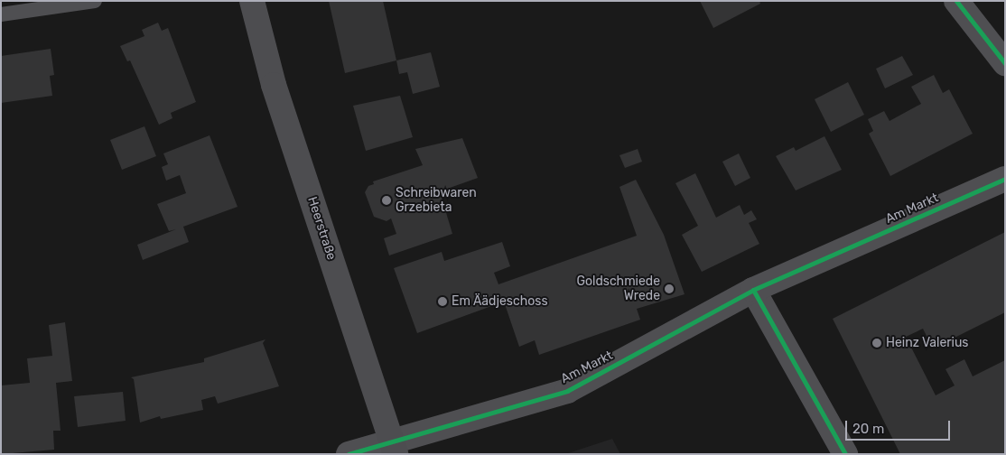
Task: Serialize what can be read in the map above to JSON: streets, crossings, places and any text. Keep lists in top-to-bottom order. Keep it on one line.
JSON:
{"streets":{"main road":["Heerstraße"],"street":["Am Markt"]},"crossings":[["Am Markt","Heerstraße"]],"places":["Schreibwaren Grzebieta","Goldschmiede Wrede","Em Äädjeschoss","Heinz Valerius"],"scale_bar":"20 m"}
